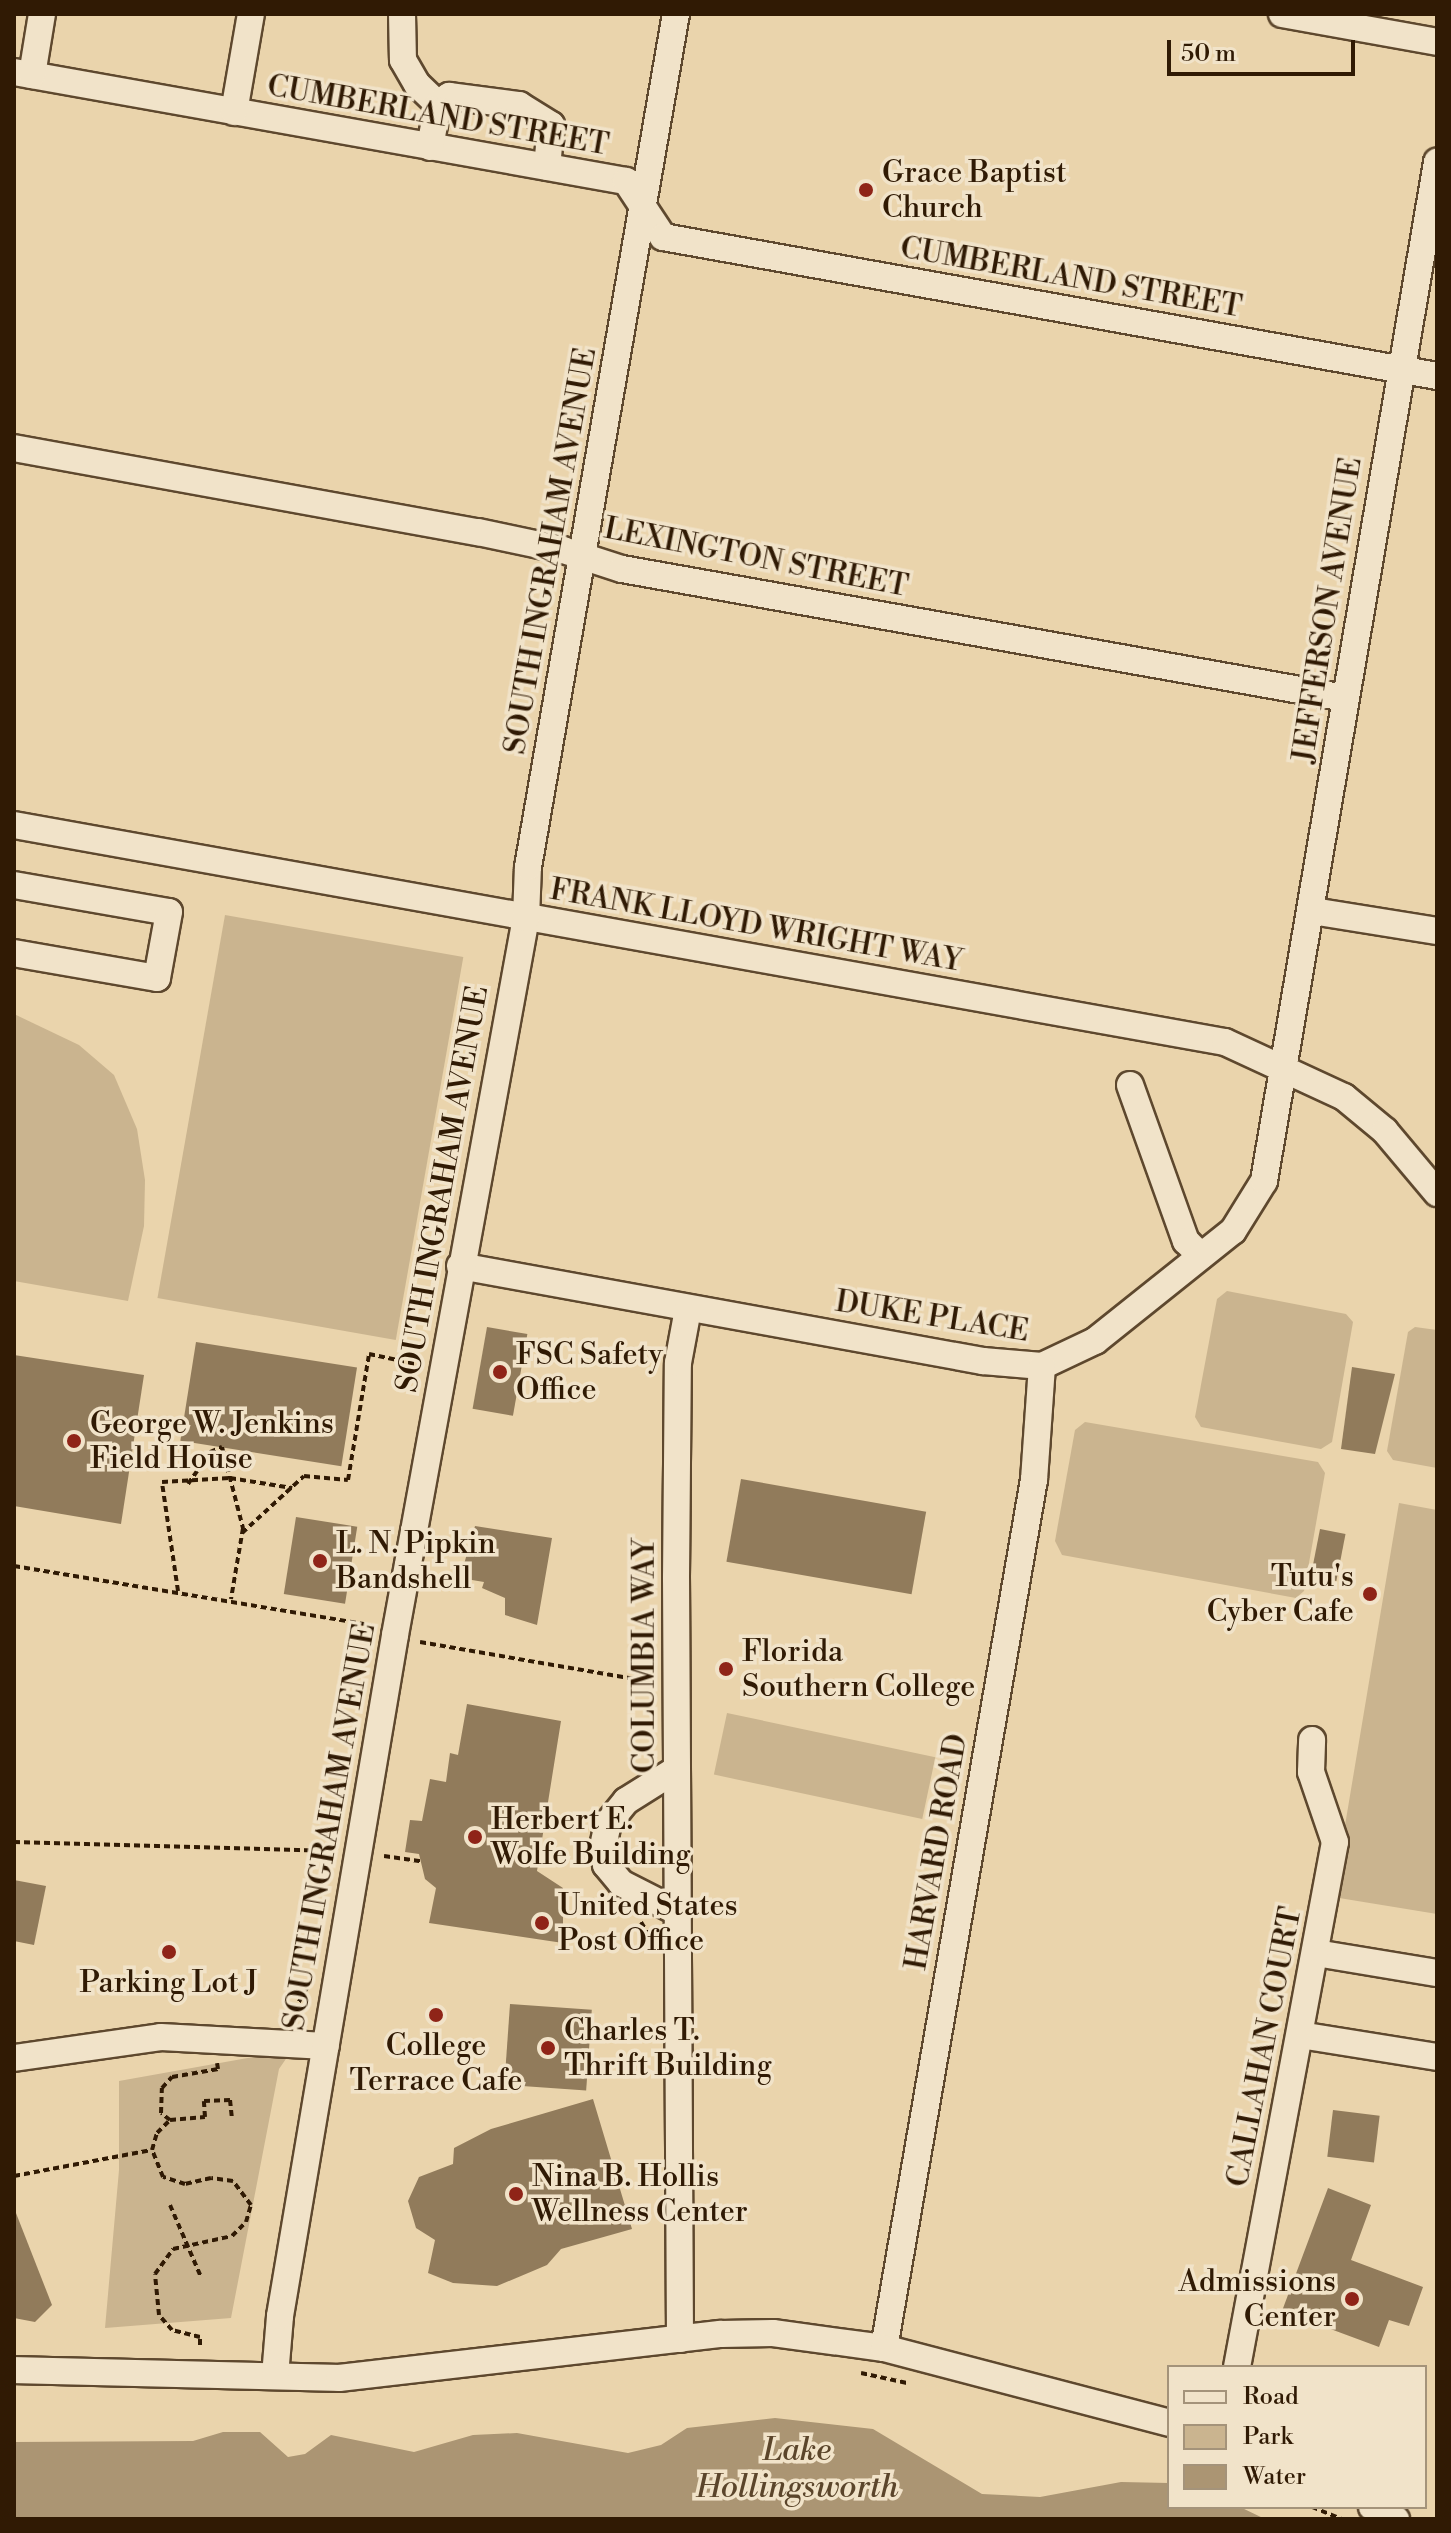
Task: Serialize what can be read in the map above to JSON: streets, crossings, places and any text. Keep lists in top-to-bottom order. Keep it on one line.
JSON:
{"streets":{"street":["CUMBERLAND STREET","SOUTH INGRAHAM AVENUE","LEXINGTON STREET","JEFFERSON AVENUE","FRANK LLOYD WRIGHT WAY","DUKE PLACE","COLUMBIA WAY","HARVARD ROAD","CALLAHAN COURT"]},"crossings":[["CUMBERLAND STREET","SOUTH INGRAHAM AVENUE"],["CUMBERLAND STREET","JEFFERSON AVENUE"],["SOUTH INGRAHAM AVENUE","LEXINGTON STREET"],["SOUTH INGRAHAM AVENUE","FRANK LLOYD WRIGHT WAY"],["SOUTH INGRAHAM AVENUE","DUKE PLACE"],["LEXINGTON STREET","JEFFERSON AVENUE"],["JEFFERSON AVENUE","FRANK LLOYD WRIGHT WAY"],["JEFFERSON AVENUE","DUKE PLACE"],["FRANK LLOYD WRIGHT WAY","DUKE PLACE"],["DUKE PLACE","COLUMBIA WAY"],["DUKE PLACE","HARVARD ROAD"]],"water":["Lake Hollingsworth"],"places":["Grace Baptist Church","FSC Safety Office","George W. Jenkins Field House","L. N. Pipkin Bandshell","Tutu's Cyber Cafe","Florida Southern College","Herbert E. Wolfe Building","United States Post Office","Parking Lot J","College Terrace Cafe","Charles T. Thrift Building","Nina B. Hollis Wellness Center","Admissions Center"],"legend":["Road","Park","Water"],"scale_bar":"50 m"}
